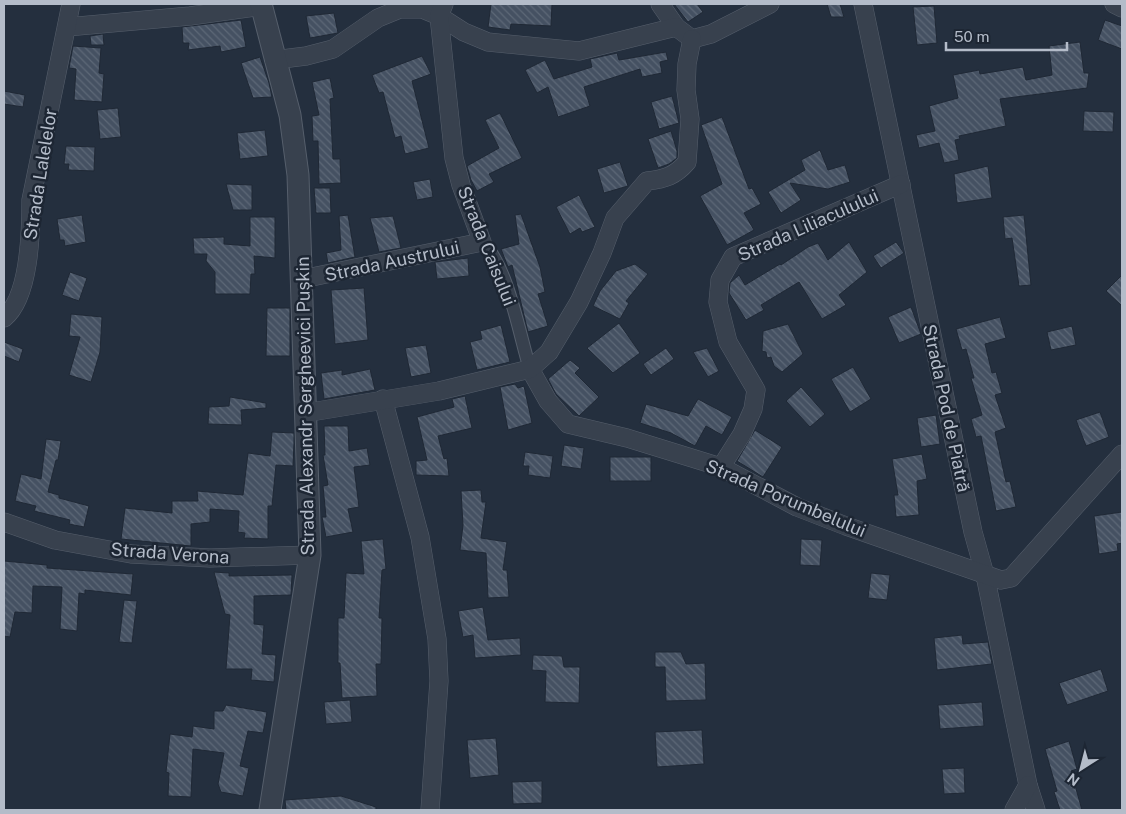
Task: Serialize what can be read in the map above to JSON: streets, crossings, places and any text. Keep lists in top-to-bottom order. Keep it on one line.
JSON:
{"streets":{"street":["Strada Lalelelor","Strada Liliaculului","Strada Caisului","Strada Austrului","Strada Alexandr Sergheevici Pușkin","Strada Pod de Piatră","Strada Porumbelului","Strada Verona"]},"crossings":[["Strada Liliaculului","Strada Pod de Piatră"],["Strada Liliaculului","Strada Porumbelului"],["Strada Caisului","Strada Austrului"],["Strada Caisului","Strada Porumbelului"],["Strada Austrului","Strada Alexandr Sergheevici Pușkin"],["Strada Alexandr Sergheevici Pușkin","Strada Verona"],["Strada Pod de Piatră","Strada Porumbelului"]],"scale_bar":"50 m","north":"bottom left"}
